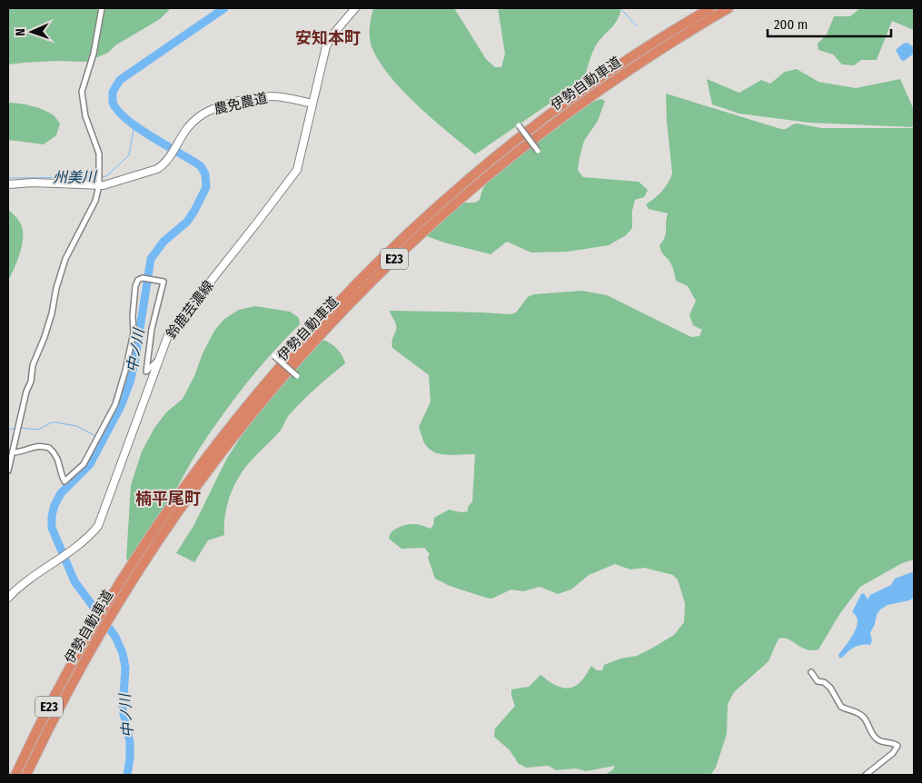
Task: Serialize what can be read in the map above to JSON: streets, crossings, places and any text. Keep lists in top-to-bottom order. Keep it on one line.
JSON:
{"streets":{"highway":["伊勢自動車道","E23"],"main road":["農免農道","鈴鹿芸濃線"]},"crossings":[["農免農道","鈴鹿芸濃線"]],"districts":["安知本町","楠平尾町"],"water":["州美川","中ノ川"],"scale_bar":"200 m","north":"left"}
